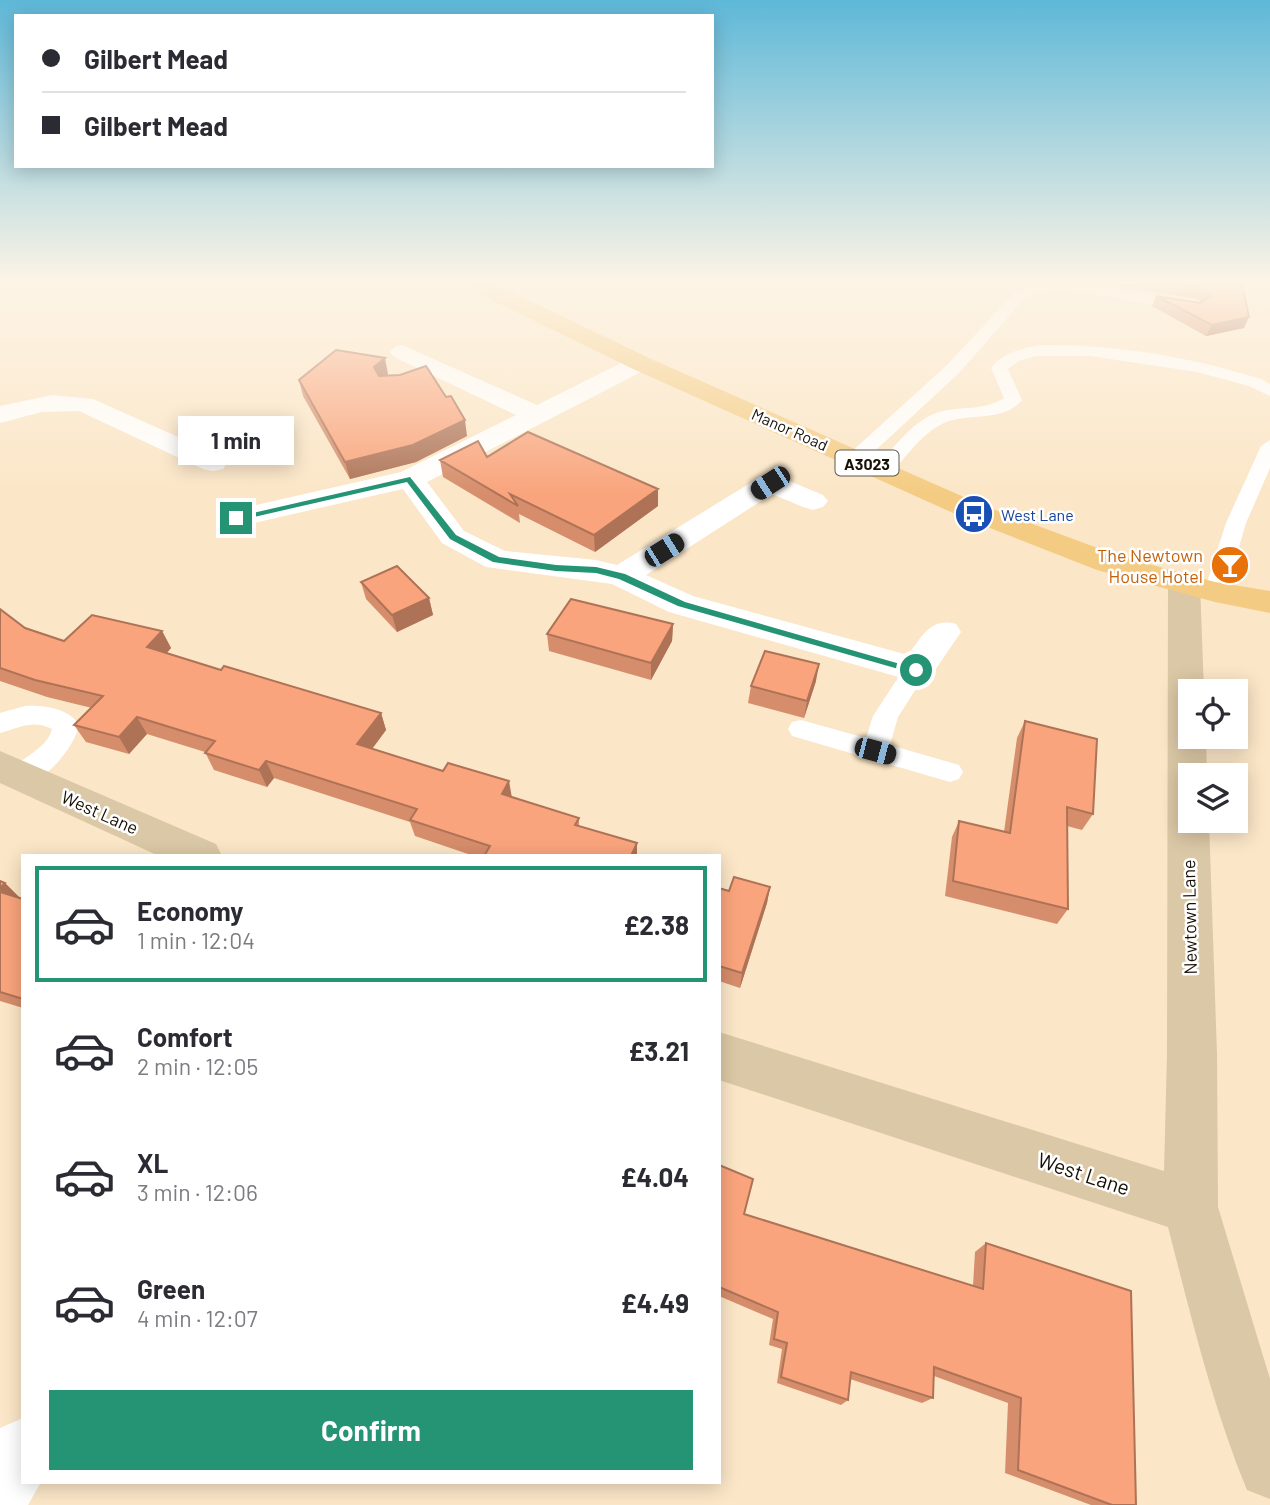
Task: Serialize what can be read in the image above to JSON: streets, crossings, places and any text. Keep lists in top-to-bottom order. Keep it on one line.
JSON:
{"streets":{"main road":["Manor Road","A3023"],"street":["West Lane","Newtown Lane"]},"crossings":[["Manor Road","Newtown Lane"],["West Lane","Newtown Lane"]],"places":{"bus stop":["West Lane"],"bar":["The Newtown House Hotel"]},"page":{"banner":["Gilbert Mead","Gilbert Mead"],"bubble":"1 min","list":[{"name":"Economy","note":"1 min · 12:04","value":"£2.38"},{"name":"Comfort","note":"2 min · 12:05","value":"£3.21"},{"name":"XL","note":"3 min · 12:06","value":"£4.04"},{"name":"Green","note":"4 min · 12:07","value":"£4.49"}],"buttons":"Confirm"}}
